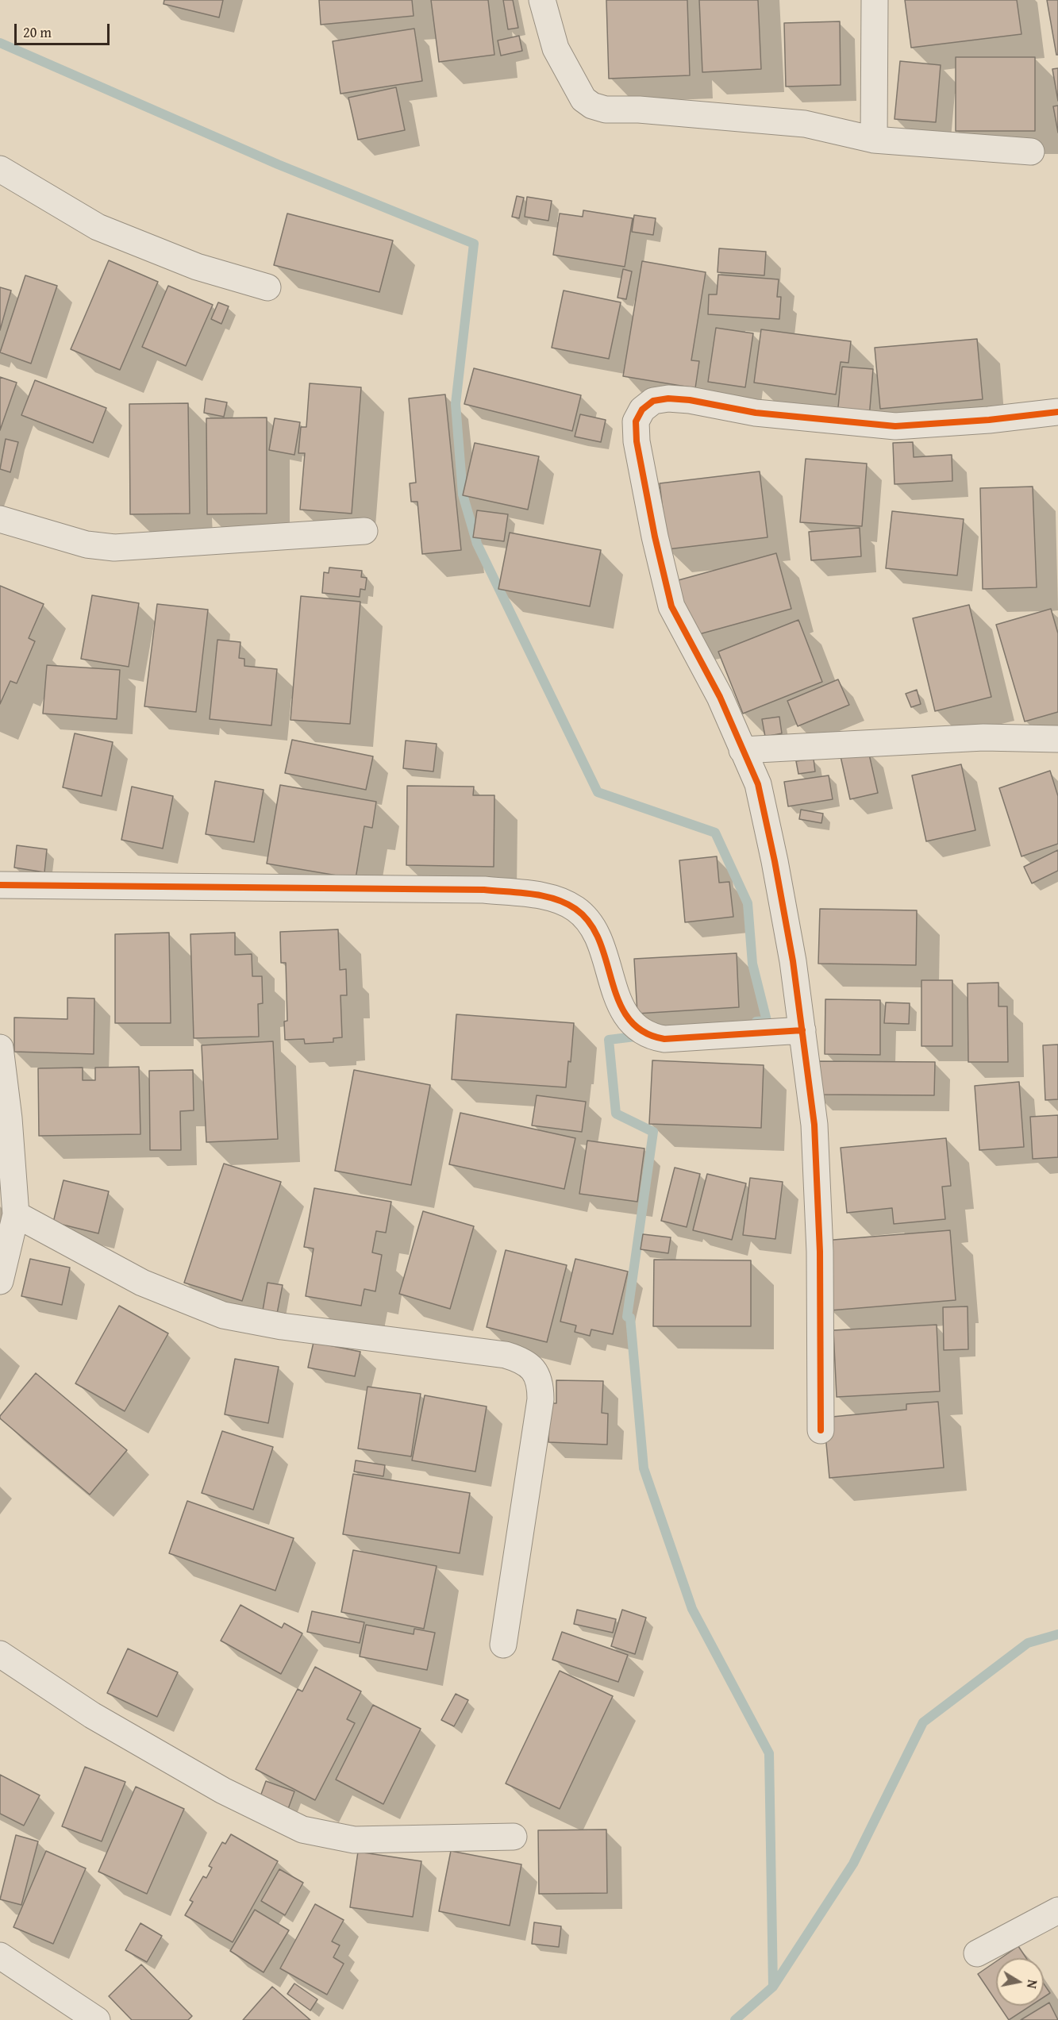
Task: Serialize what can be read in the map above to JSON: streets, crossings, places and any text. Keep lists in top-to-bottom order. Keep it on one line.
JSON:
{"scale_bar":"20 m","north":"right"}
